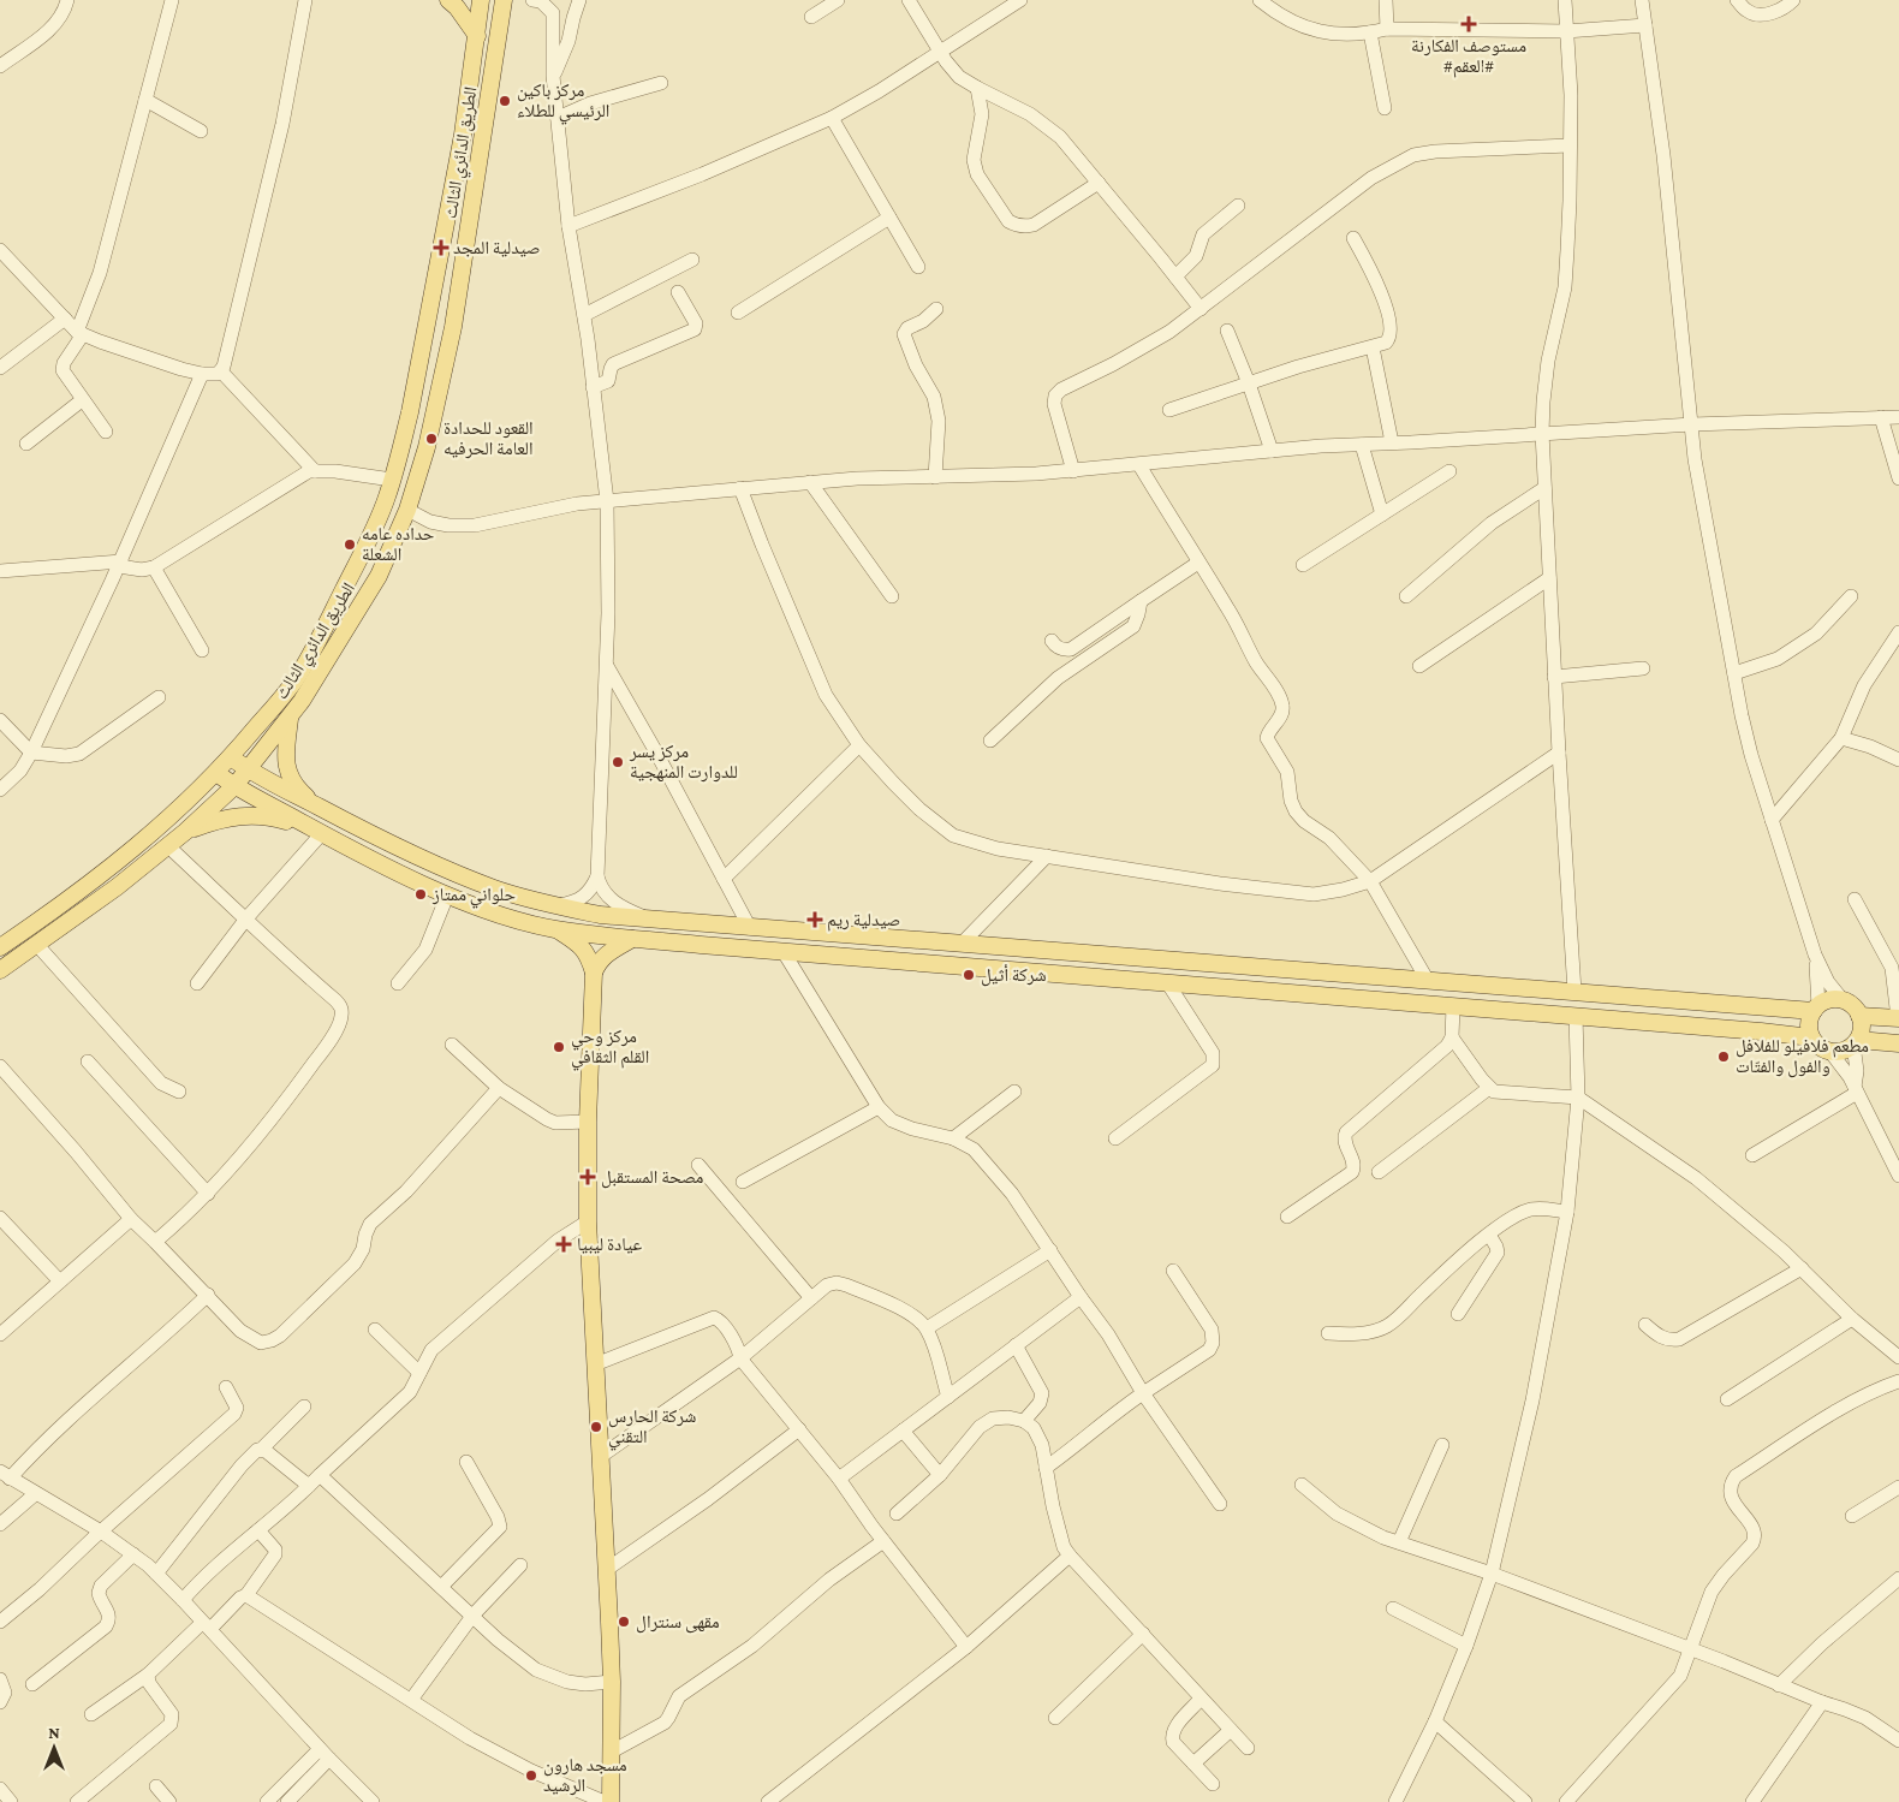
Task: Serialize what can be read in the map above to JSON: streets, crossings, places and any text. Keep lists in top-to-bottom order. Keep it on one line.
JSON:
{"streets":{"main road":["الطريق الدائري الثالث"]},"places":{"health":["مستوصف الفكارنة #العقم#","صيدلية المجد","صيدلية ريم","مصحة المستقبل","عيادة ليبيا"],"other":["مركز باكين الرئيسي للطلاء","القعود للحدادة العامة الحرفيه","حداده عامه الشعلة","مركز يسر للدوارت المنهجية","حلواني ممتاز","شركة أثيل","مركز وحي القلم الثقافي","مطعم فلافيلو للفلافل والفول والفتّات","شركة الحارس التقني","مقهى سنترال","مسجد هارون الرشيد"]},"north":"top"}
